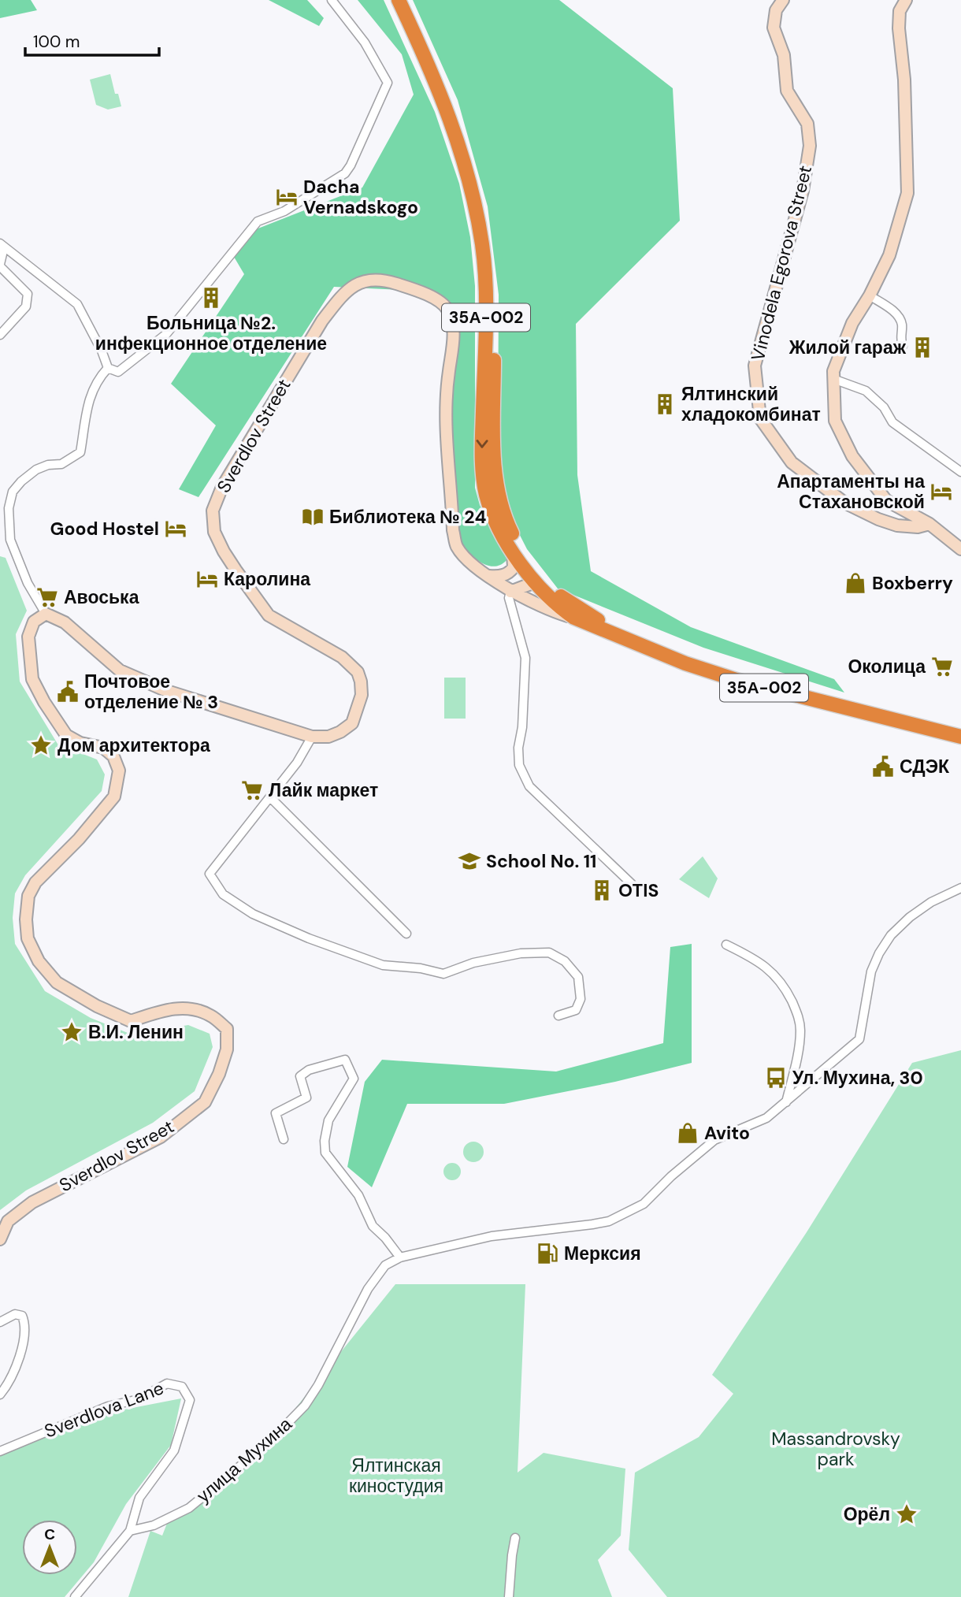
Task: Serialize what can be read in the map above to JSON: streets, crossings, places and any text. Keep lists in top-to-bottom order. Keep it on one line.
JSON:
{"streets":{"highway":["35А-002"],"main road":["Vinodela Egorova Street","Sverdlov Street"],"street":["Sverdlova Lane","улица Мухина"]},"crossings":[["35А-002","Sverdlov Street"],["Sverdlova Lane","улица Мухина"]],"parks":["Massandrovsky park","Ялтинская киностудия"],"places":{"hotel":["Dacha Vernadskogo","Апартаменты на Стахановской","Good Hostel","Каролина"],"building":["Больница №2. инфекционное отделение","Жилой гараж","Ялтинский хладокомбинат","OTIS"],"library":["Библиотека № 24"],"shop":["Boxberry","Avito"],"supermarket":["Авоська","Околица","Лайк маркет"],"public building":["Почтовое отделение № 3","СДЭК"],"place":["Дом архитектора","В.И. Ленин","Орёл"],"school or university":["School No. 11"],"bus stop":["Ул. Мухина, 30"],"fuel station":["Мерксия"]},"scale_bar":"100 m","north":"top"}
